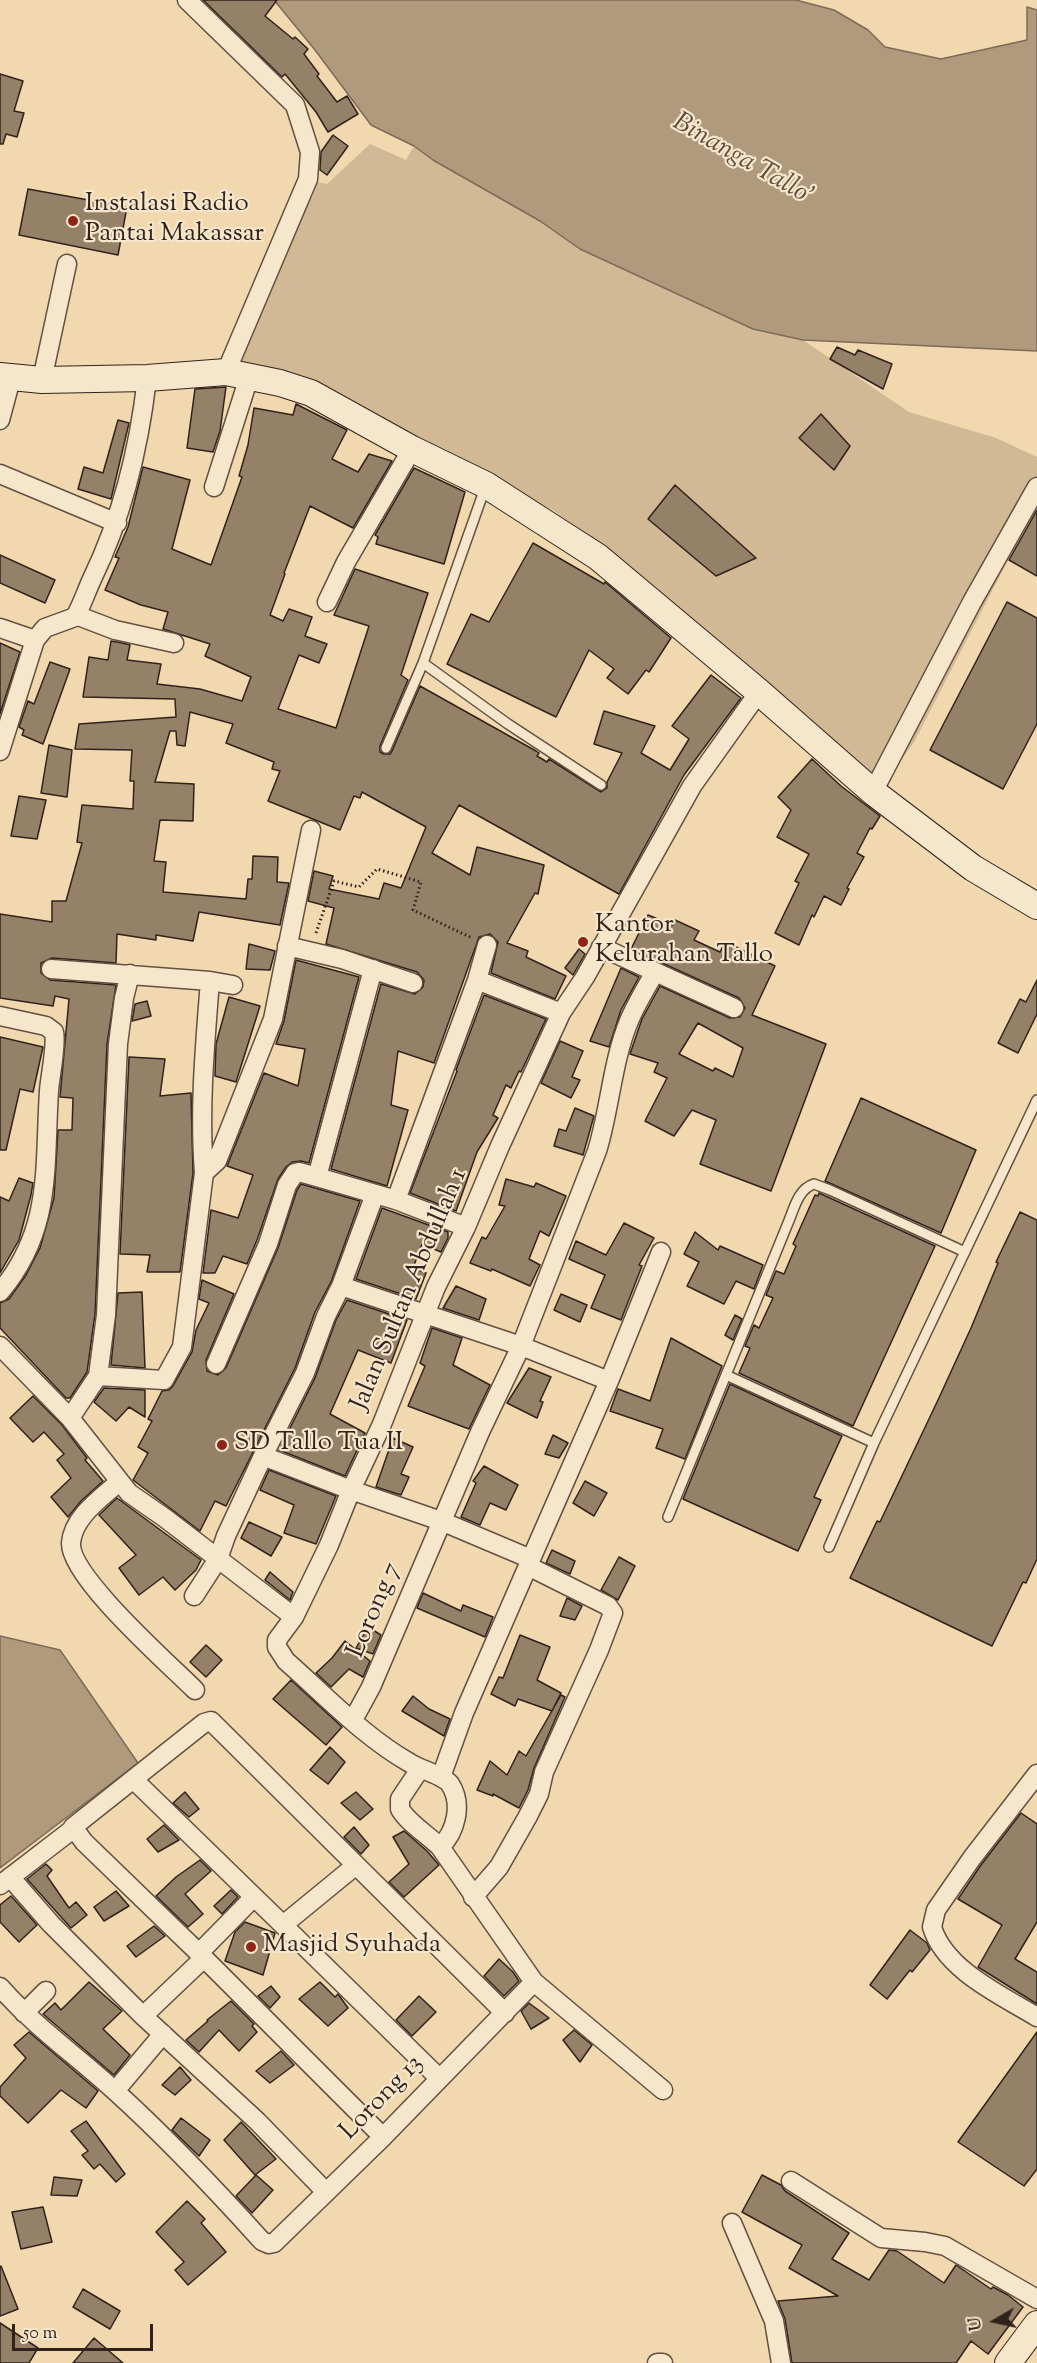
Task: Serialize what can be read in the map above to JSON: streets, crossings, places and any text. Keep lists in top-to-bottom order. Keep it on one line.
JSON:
{"streets":{"street":["Jalan Sultan Abdullah 1","Lorong 7","Lorong 13"]},"crossings":[["Jalan Sultan Abdullah 1","Lorong 7"]],"water":["Binanga Tallo'"],"places":["Instalasi Radio Pantai Makassar","Kantor Kelurahan Tallo","SD Tallo Tua II","Masjid Syuhada"],"scale_bar":"50 m","north":"left"}
